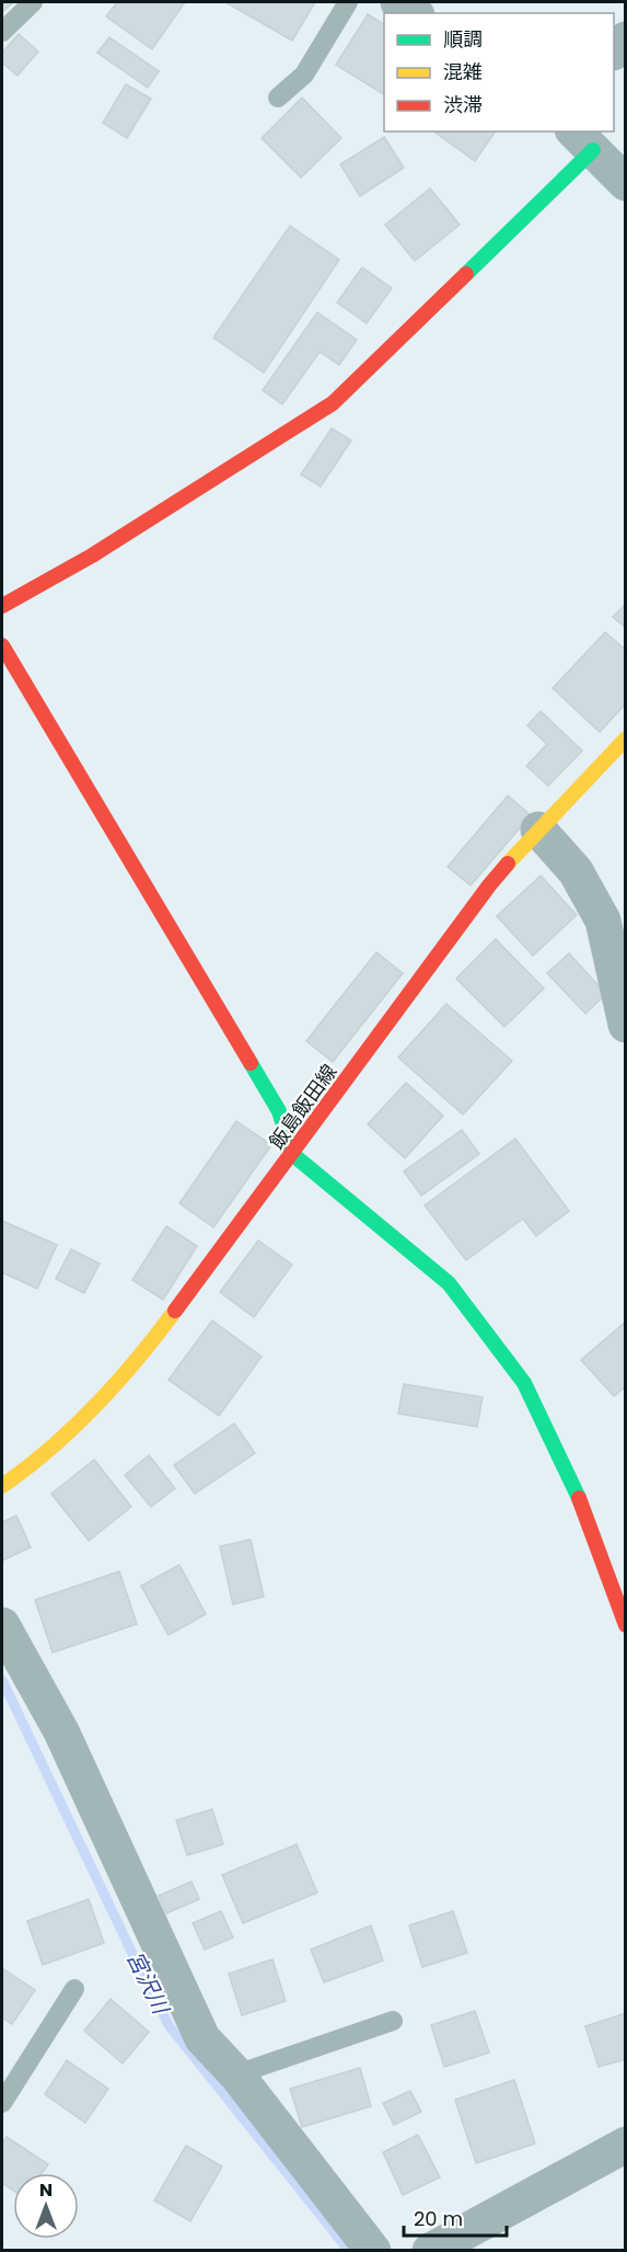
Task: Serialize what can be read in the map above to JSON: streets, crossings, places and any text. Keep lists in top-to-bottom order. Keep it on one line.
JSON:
{"streets":{"street":["飯島飯田線"]},"water":["宮沢川"],"legend":["順調","混雑","渋滞"],"scale_bar":"20 m","north":"top"}
